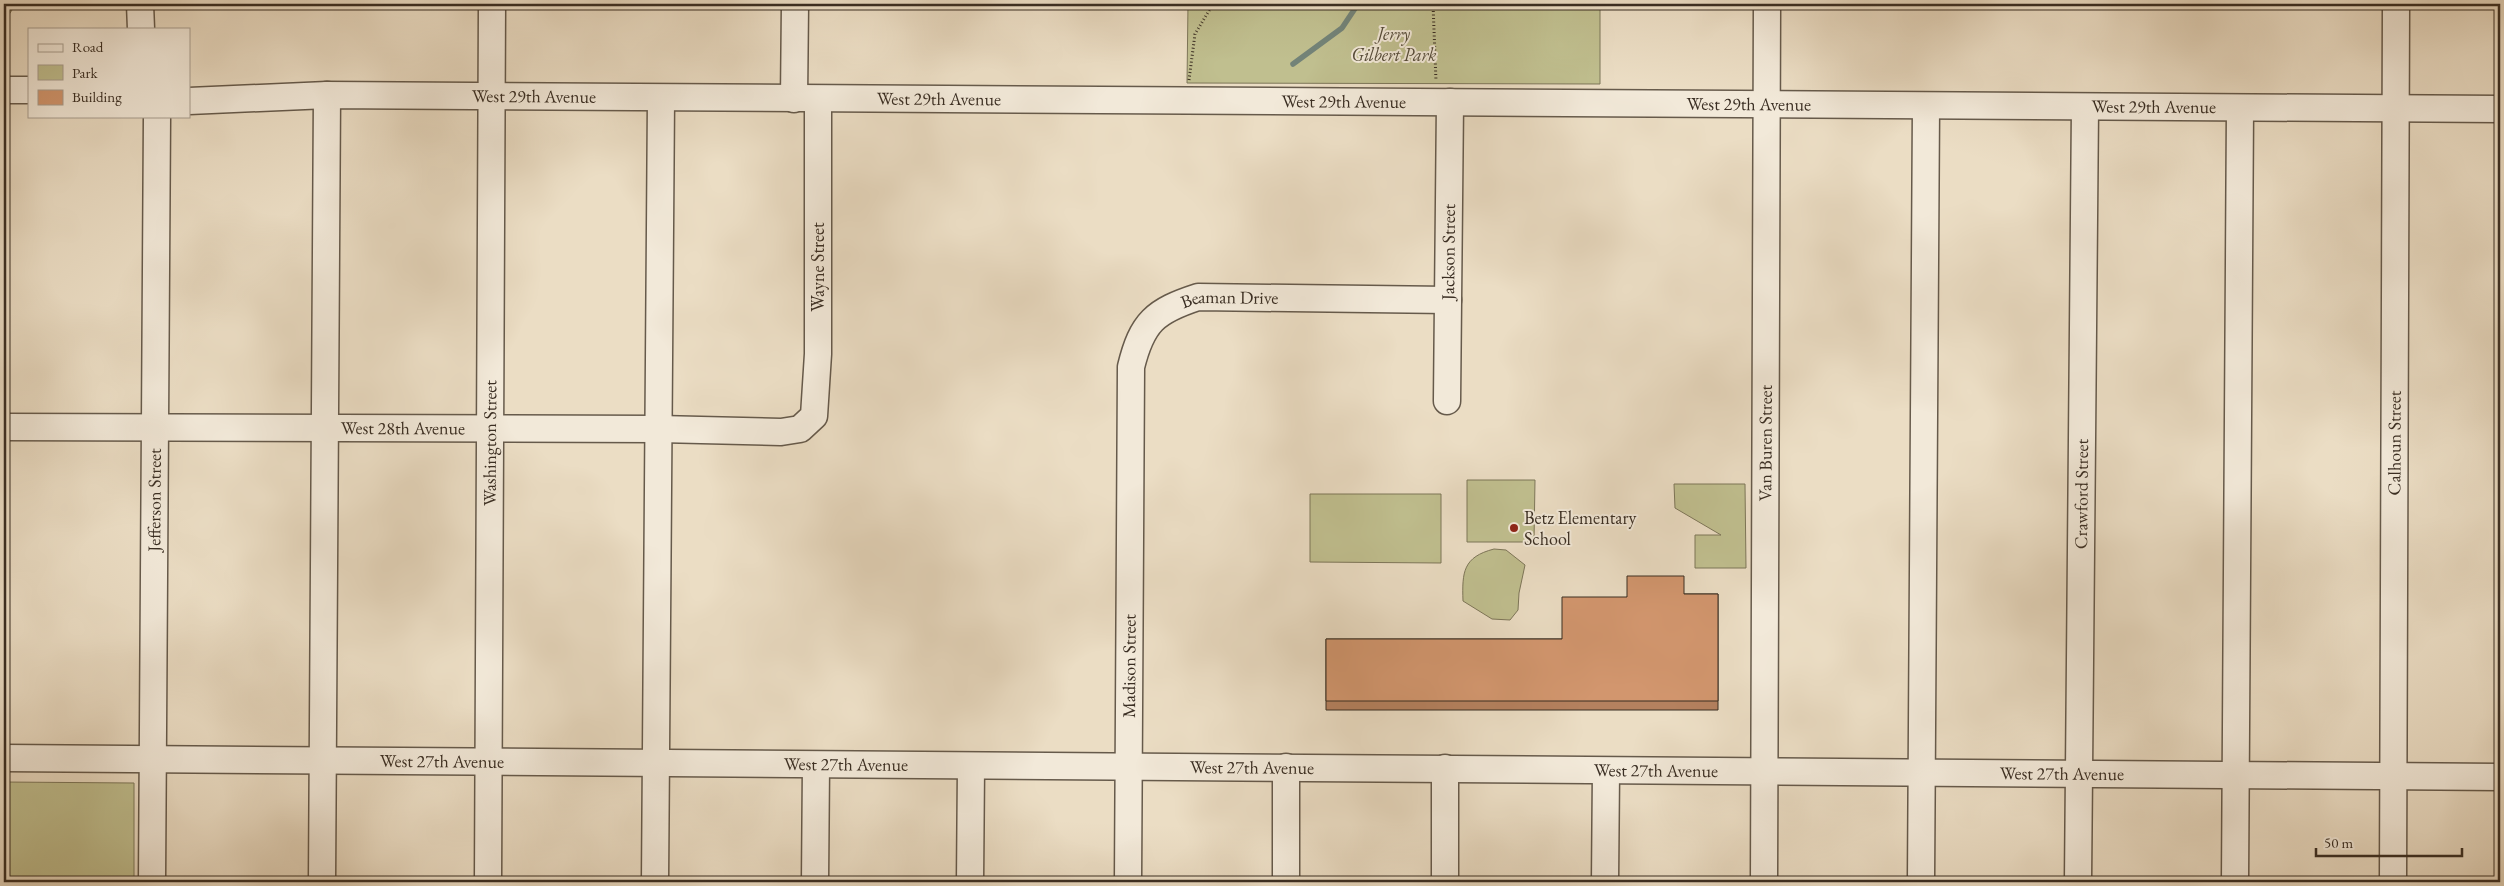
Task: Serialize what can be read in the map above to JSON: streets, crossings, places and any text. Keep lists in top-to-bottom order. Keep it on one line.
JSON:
{"streets":{"street":["West 29th Avenue","Jackson Street","Wayne Street","Beaman Drive","West 28th Avenue","Washington Street","Van Buren Street","Calhoun Street","Crawford Street","Jefferson Street","Madison Street","West 27th Avenue"]},"crossings":[["West 29th Avenue","Jackson Street"],["West 29th Avenue","Wayne Street"],["West 29th Avenue","Washington Street"],["West 29th Avenue","Van Buren Street"],["West 29th Avenue","Calhoun Street"],["West 29th Avenue","Crawford Street"],["Jackson Street","Beaman Drive"],["Wayne Street","West 28th Avenue"],["Beaman Drive","Madison Street"],["West 28th Avenue","Washington Street"],["West 28th Avenue","Jefferson Street"],["Washington Street","West 27th Avenue"],["Van Buren Street","West 27th Avenue"],["Calhoun Street","West 27th Avenue"],["Crawford Street","West 27th Avenue"],["Jefferson Street","West 27th Avenue"],["Madison Street","West 27th Avenue"]],"parks":["Jerry Gilbert Park"],"places":["Betz Elementary School"],"legend":["Road","Park","Building"],"scale_bar":"50 m"}
